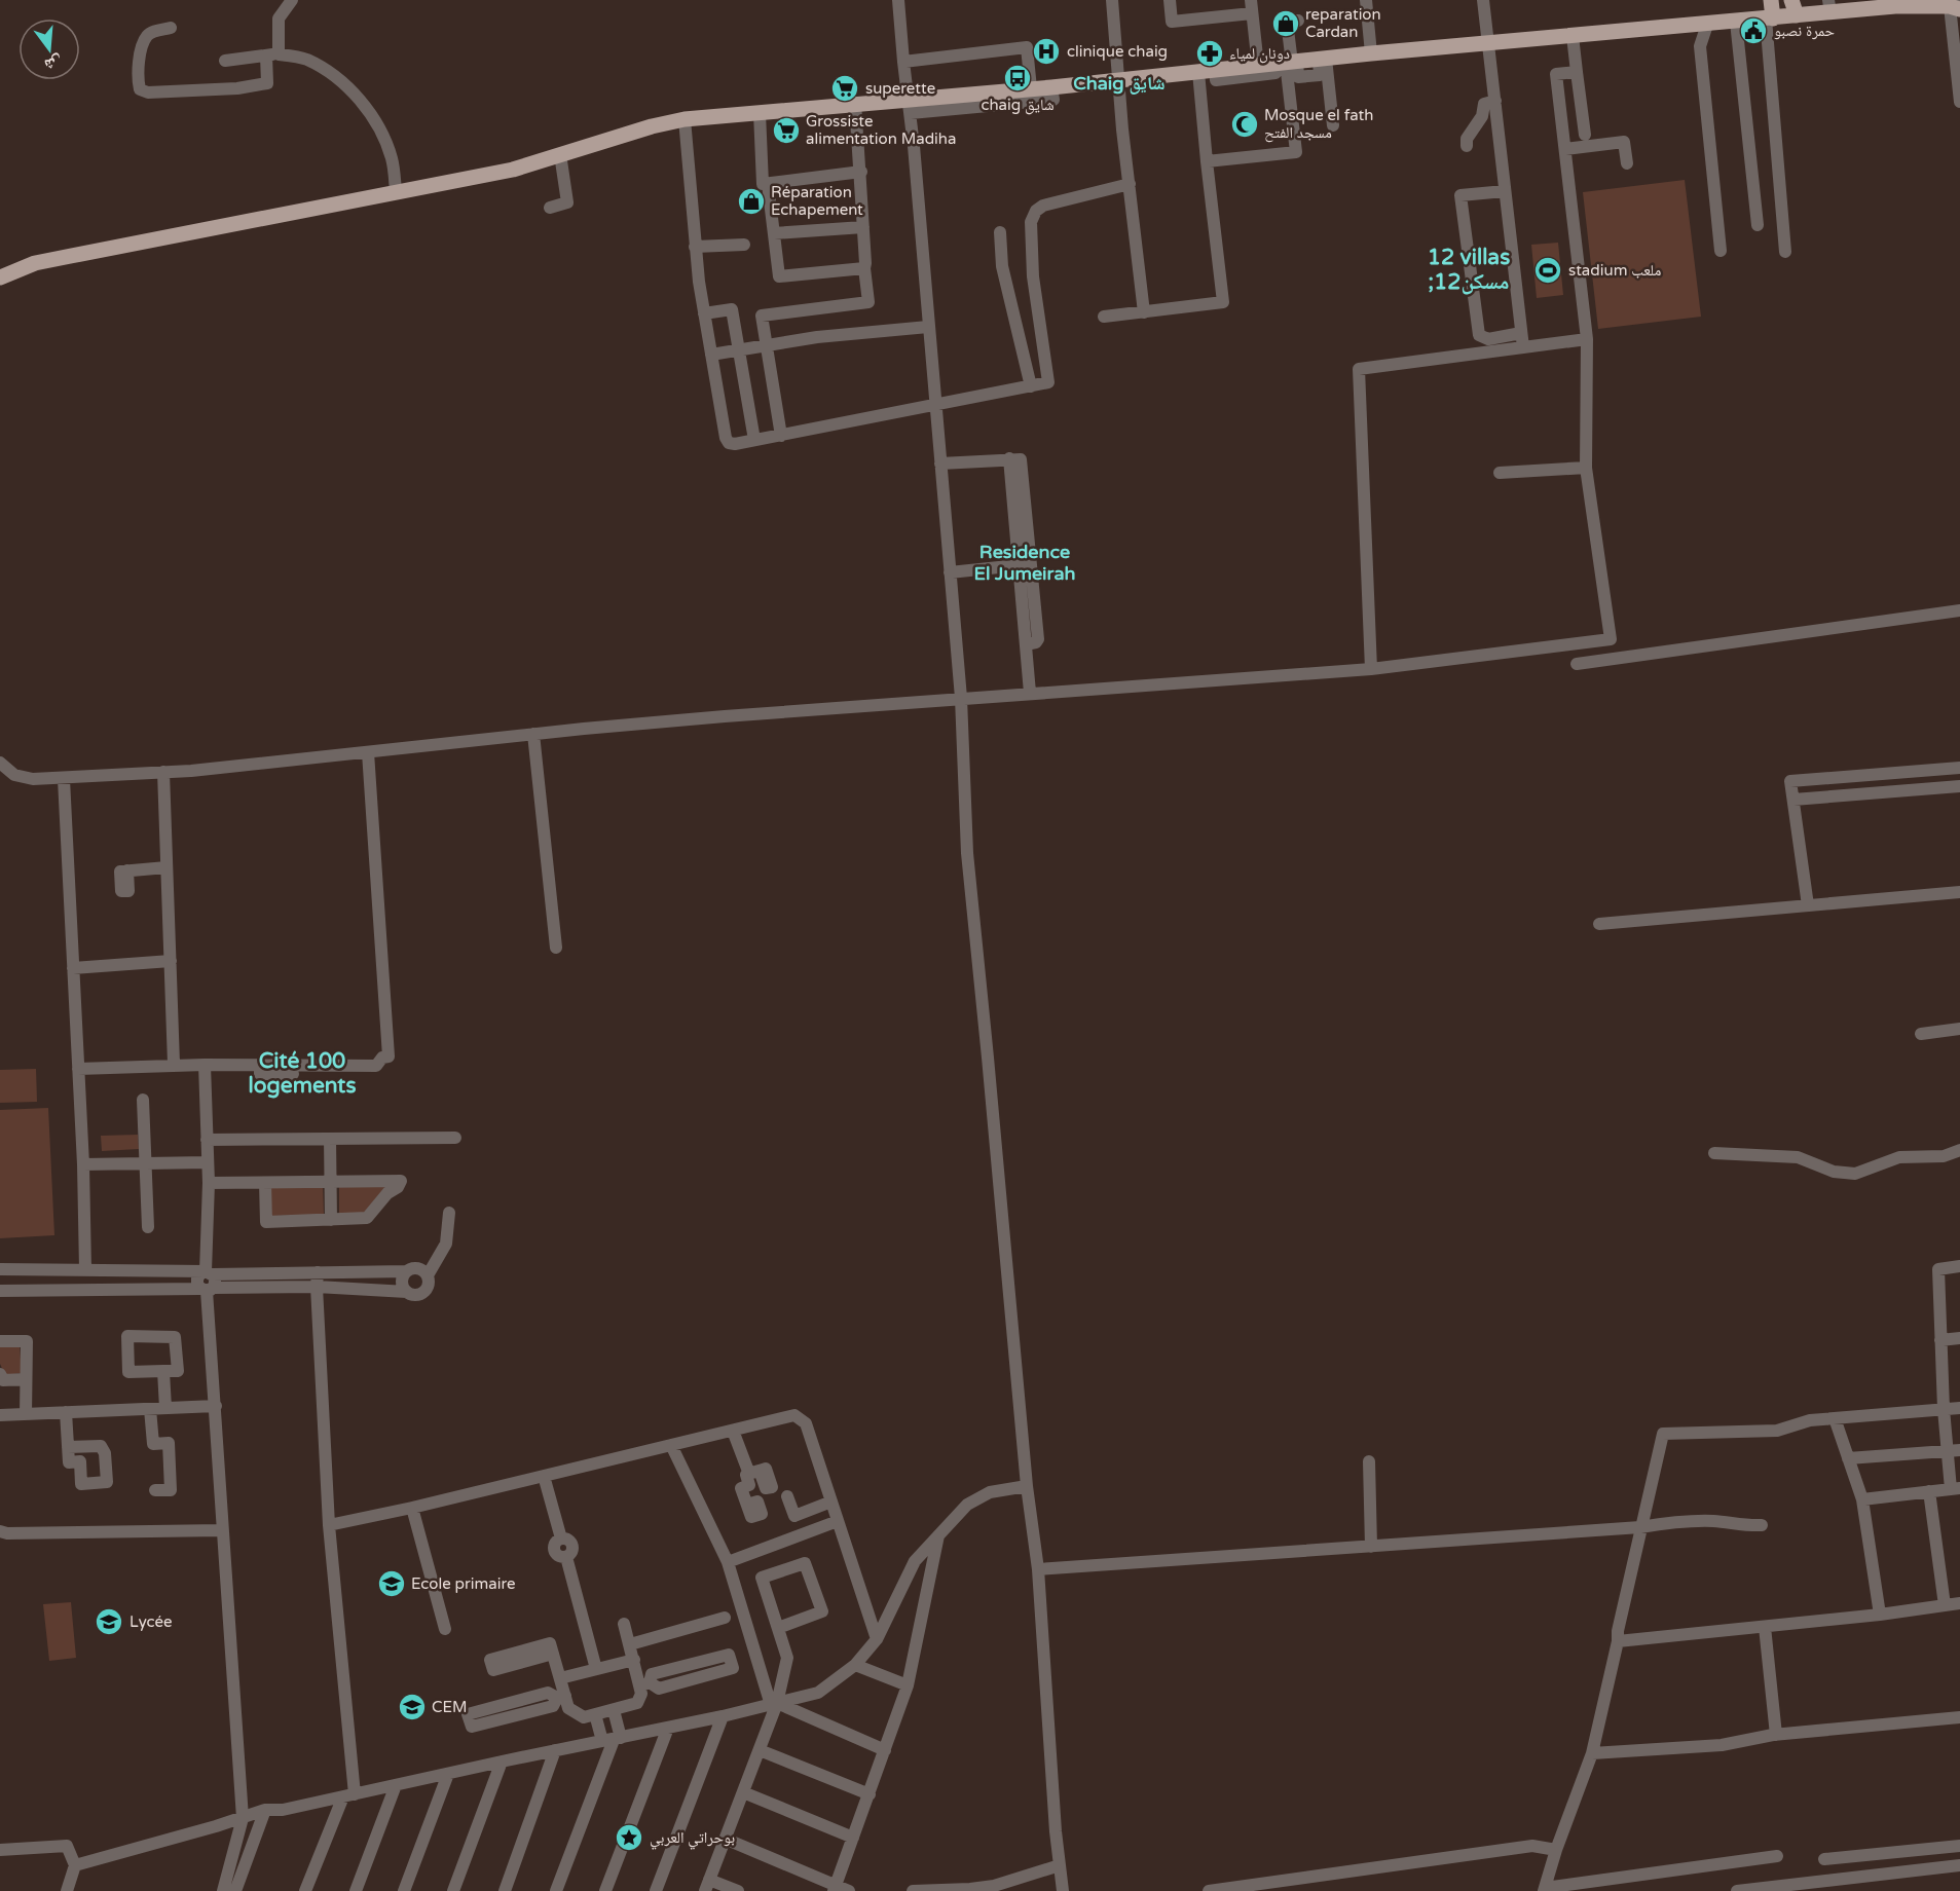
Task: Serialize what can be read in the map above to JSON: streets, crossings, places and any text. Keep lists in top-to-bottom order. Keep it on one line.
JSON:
{"districts":["Chaig شايق","12 villas ;12مسكن","Residence El Jumeirah","Cité 100 logements"],"places":{"shop":["reparation Cardan","Réparation Echapement"],"public building":["حمرة نصبو"],"hospital":["clinique chaig"],"pharmacy":["دونان لمياء"],"bus stop":["chaig شايق"],"supermarket":["superette","Grossiste alimentation Madiha"],"mosque":["Mosque el fath مسجد الفتح"],"sports":["stadium ملعب"],"school or university":["Ecole primaire","Lycée","CEM"],"place":["بوحراتي العربي"]},"north":"bottom"}
